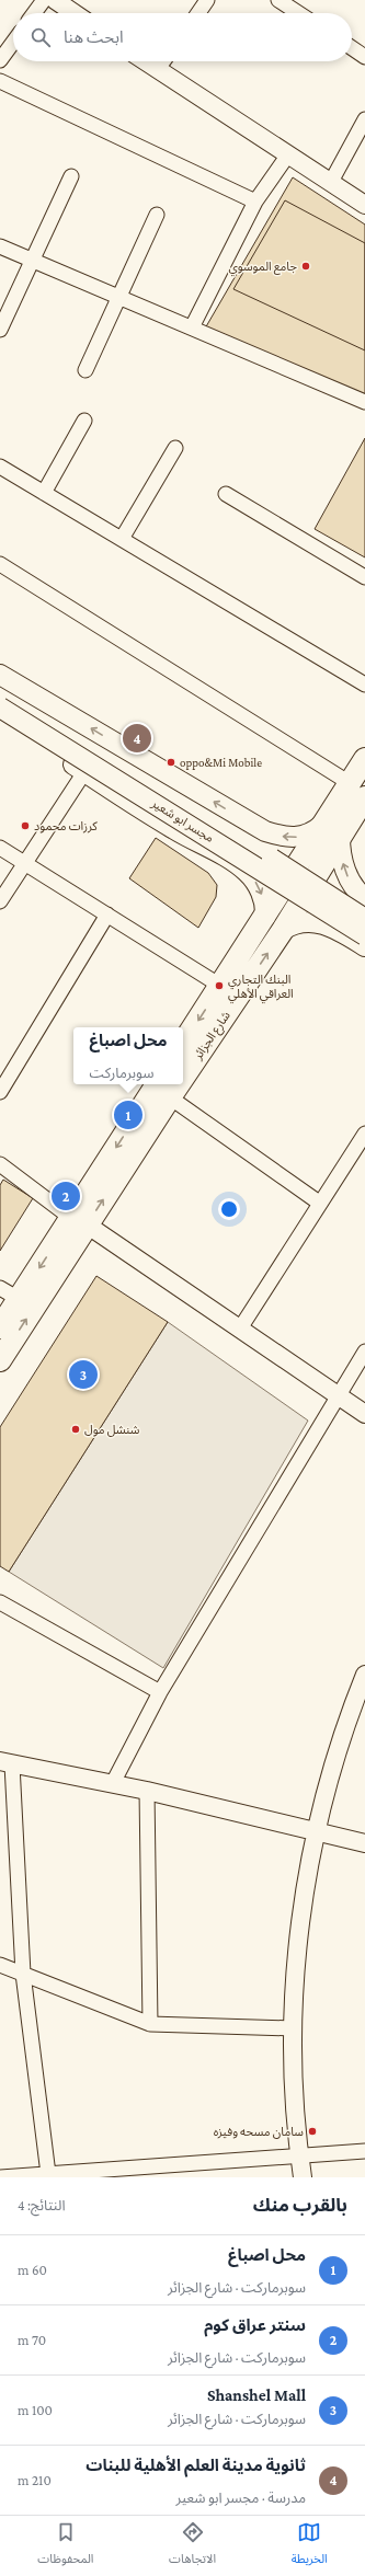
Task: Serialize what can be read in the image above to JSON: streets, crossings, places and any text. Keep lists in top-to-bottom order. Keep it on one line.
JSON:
{"streets":{"main road":["مجسر ابو شعير","شارع الجزائر"]},"places":["جامع الموسوي","oppo&Mi Mobile","كرزات محمود","البنك التجاري العراقي الأهلي","شنشل مول","سامان مسحه وفيزه"],"page":{"search":"ابحث هنا","pins":["4","1","2","3"],"popup":["محل اصباغ","سوبرماركت"],"heading":["بالقرب منك","النتائج: 4"],"list":[{"mark":"1","name":"محل اصباغ","note":"سوبرماركت · شارع الجزائر","value":"60 m"},{"mark":"2","name":"سنتر عراق كوم","note":"سوبرماركت · شارع الجزائر","value":"70 m"},{"mark":"3","name":"Shanshel Mall","note":"سوبرماركت · شارع الجزائر","value":"100 m"},{"mark":"4","name":"ثانوية مدينة العلم الأهلية للبنات","note":"مدرسة · مجسر ابو شعير","value":"210 m"}],"nav":["الخريطة","الاتجاهات","المحفوظات"]}}
